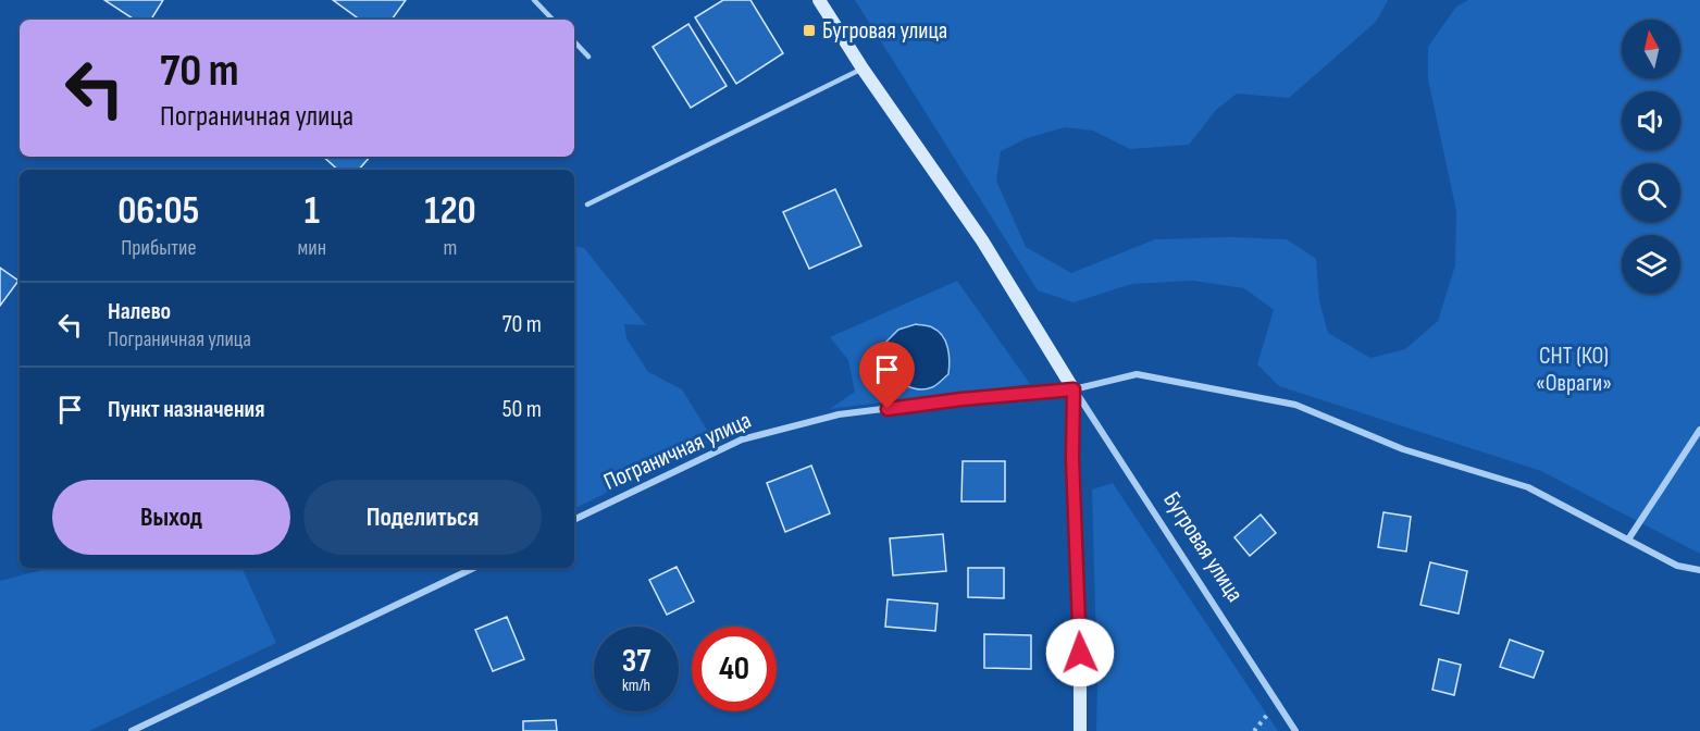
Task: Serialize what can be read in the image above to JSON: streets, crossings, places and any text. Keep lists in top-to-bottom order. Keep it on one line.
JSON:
{"streets":{"street":["Пограничная улица","Бугровая улица"]},"crossings":[["Пограничная улица","Бугровая улица"]],"parks":["СНТ (КО) «Овраги»"],"places":{"transit":["Бугровая улица"]},"north":"top","page":{"turn":["70 m","Пограничная улица"],"eta":["06:05","Прибытие","1","мин","120","m"],"list":[{"name":"Налево","note":"Пограничная улица","value":"70 m"},{"name":"Пункт назначения","value":"50 m"}],"buttons":["Выход","Поделиться"],"speed":"37 km/h","limit":"40"}}
